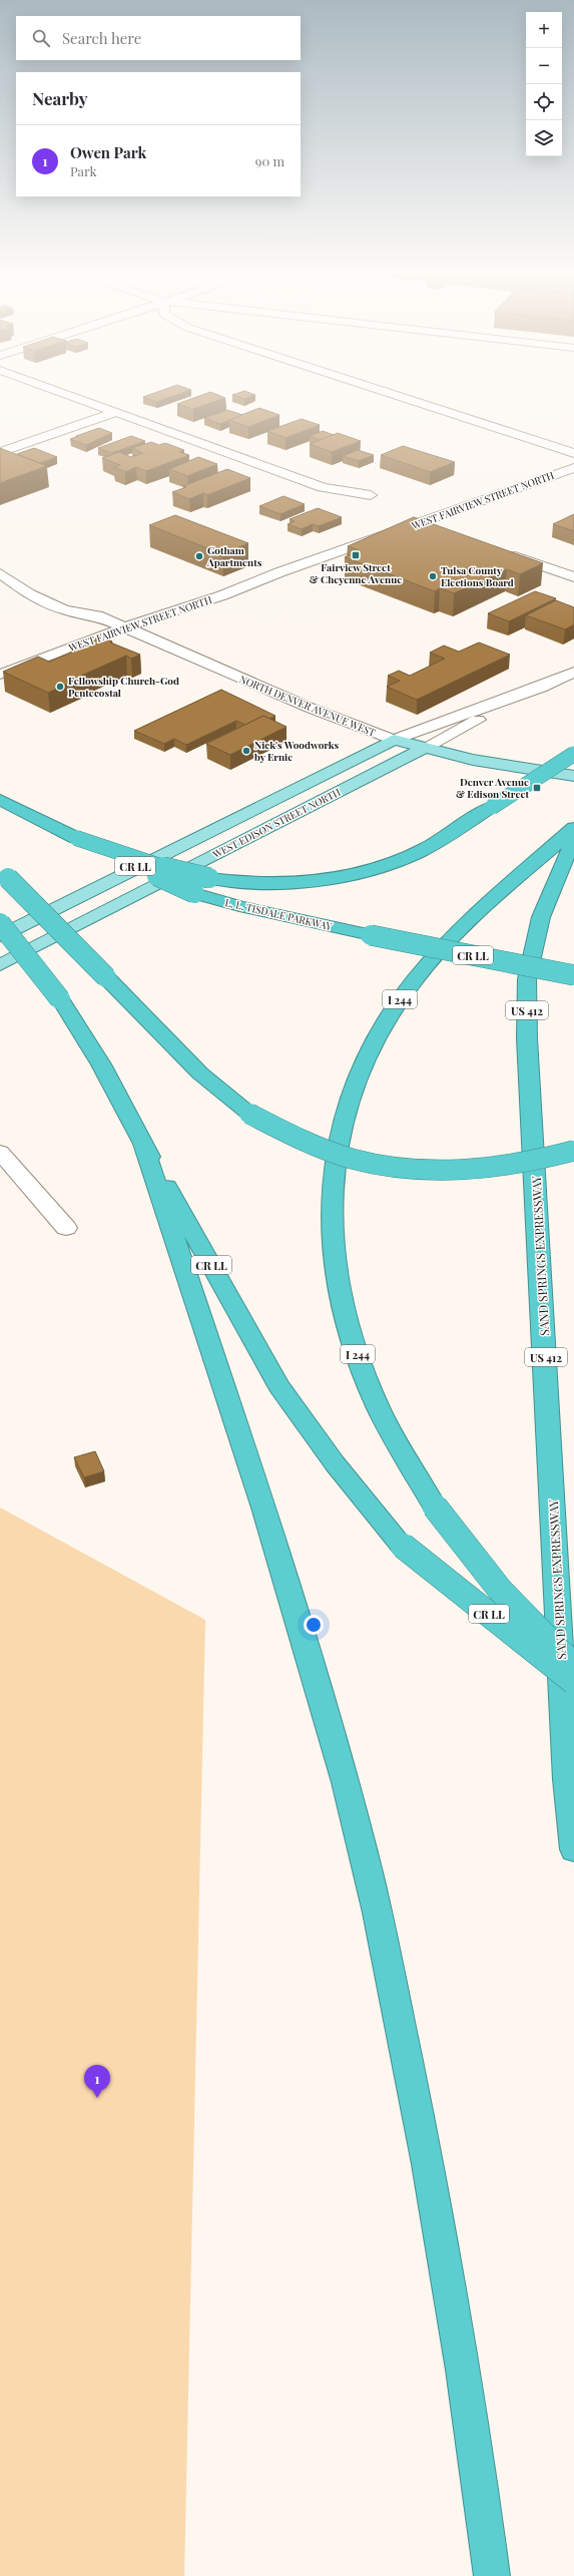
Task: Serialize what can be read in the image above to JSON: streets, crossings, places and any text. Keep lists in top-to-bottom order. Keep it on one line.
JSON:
{"streets":{"highway":["CR LL","L. L. TISDALE PARKWAY","I 244","US 412","SAND SPRINGS EXPRESSWAY"],"main road":["NORTH DENVER AVENUE WEST","WEST EDISON STREET NORTH"],"street":["WEST FAIRVIEW STREET NORTH"]},"crossings":[["WEST FAIRVIEW STREET NORTH","NORTH DENVER AVENUE WEST"],["NORTH DENVER AVENUE WEST","WEST EDISON STREET NORTH"]],"places":{"transit":["Fairview Street & Cheyenne Avenue","Denver Avenue & Edison Street"],"other":["Gotham Apartments","Tulsa County Elections Board","Fellowship Church-God Pentecostal","Nick's Woodworks by Ernie"]},"page":{"map_buttons":["+","−"],"search":"Search here","heading":"Nearby","list":[{"mark":"1","name":"Owen Park","note":"Park","value":"90 m"}],"pins":"1"}}
